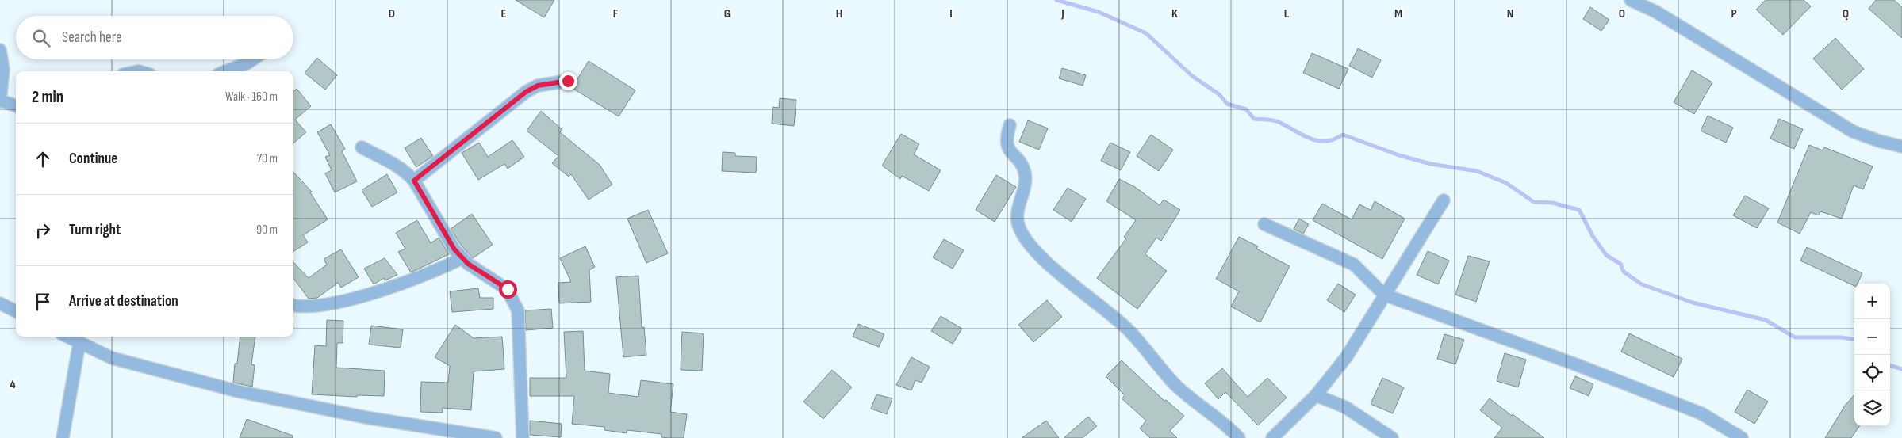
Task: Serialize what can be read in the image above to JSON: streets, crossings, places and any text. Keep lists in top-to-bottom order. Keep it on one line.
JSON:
{"page":{"search":"Search here","heading":["2 min","Walk · 160 m"],"list":[["Continue","70 m"],["Turn right","90 m"],"Arrive at destination"],"map_buttons":["+","−"]},"grid":{"columns":["D","E","F","G","H","I","J","K","L","M","N","O","P","Q"],"rows":["4"]}}
